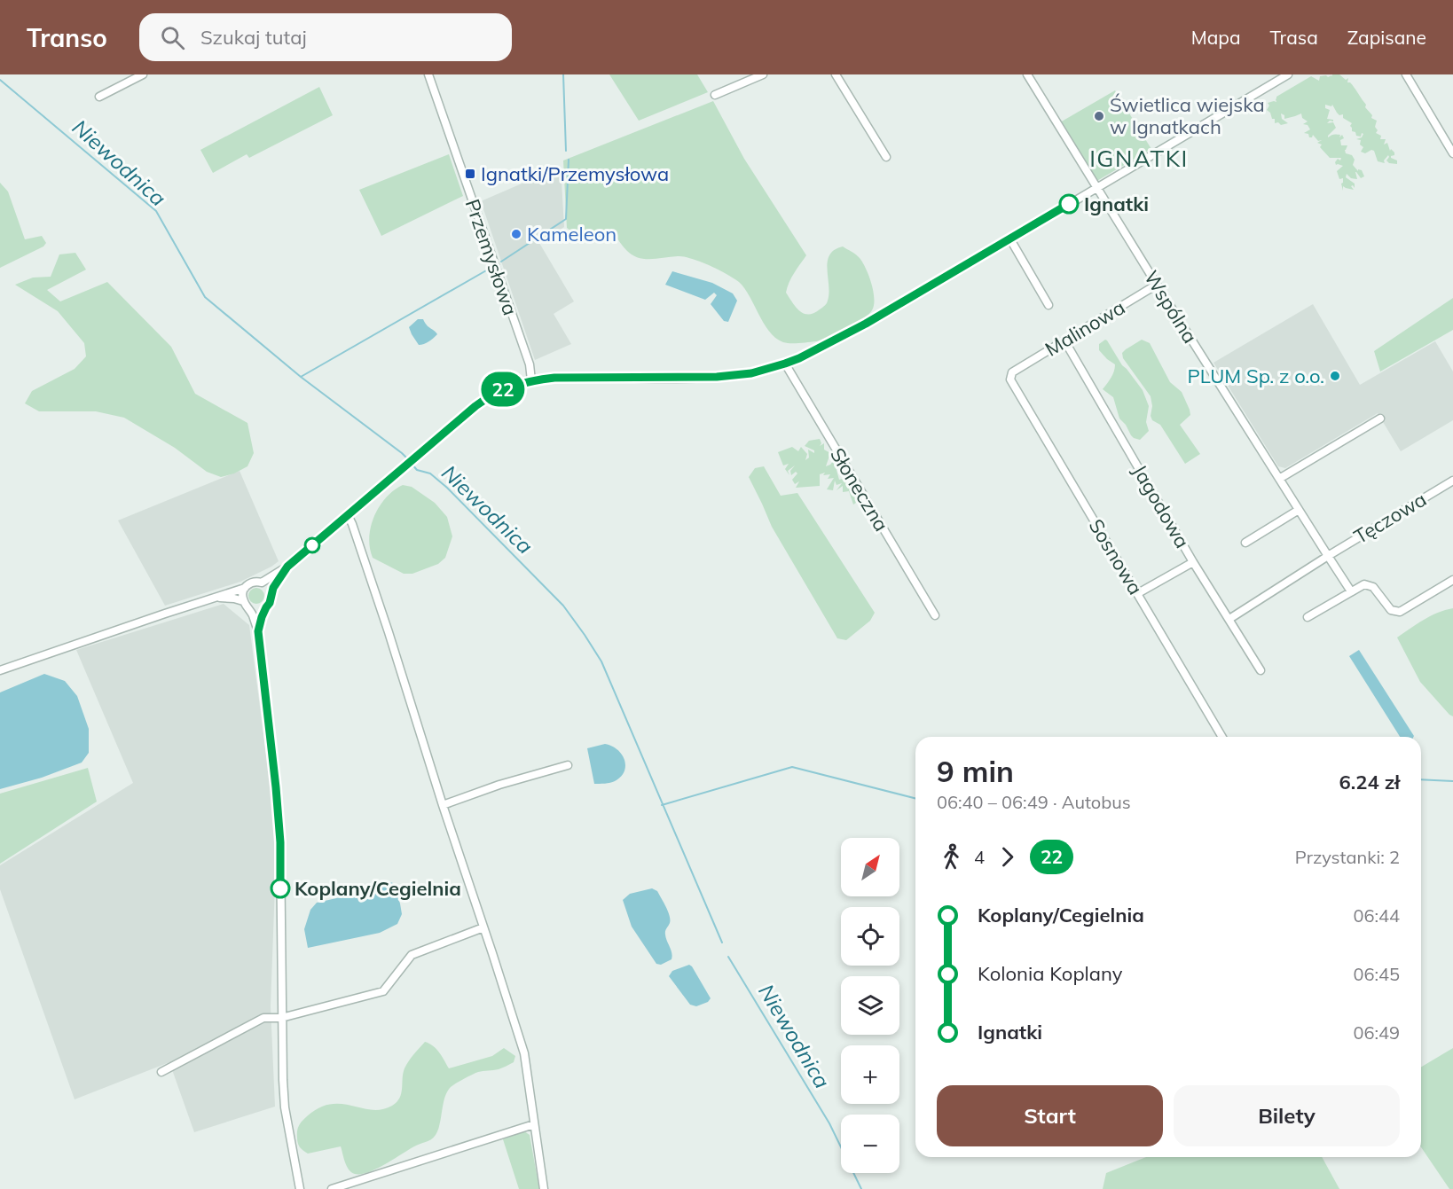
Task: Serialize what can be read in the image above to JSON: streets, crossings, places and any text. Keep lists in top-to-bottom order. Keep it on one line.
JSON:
{"streets":{"street":["Przemysłowa","Wspólna","Malinowa","Słoneczna","Jagodowa","Tęczowa","Sosnowa"]},"crossings":[["Wspólna","Malinowa"],["Wspólna","Tęczowa"],["Malinowa","Jagodowa"],["Malinowa","Sosnowa"],["Jagodowa","Tęczowa"]],"districts":["IGNATKI"],"water":["Niewodnica"],"places":{"other":["Świetlica wiejska w Ignatkach","Ignatki","Kameleon","PLUM Sp. z o.o.","Koplany/Cegielnia"],"transit":["Ignatki/Przemysłowa"]},"lines":["bus line 22"],"north":"top right","page":{"header":"Transo","search":"Szukaj tutaj","nav":["Mapa","Trasa","Zapisane"],"on_map":"22","heading":["9 min","06:40 – 06:49 · Autobus","6.24 zł"],"legs":["4","22","Przystanki: 2"],"map_buttons":["+","−"],"list":[{"name":"Koplany/Cegielnia","value":"06:44"},{"name":"Kolonia Koplany","value":"06:45"},{"name":"Ignatki","value":"06:49"}],"buttons":["Start","Bilety"]}}
